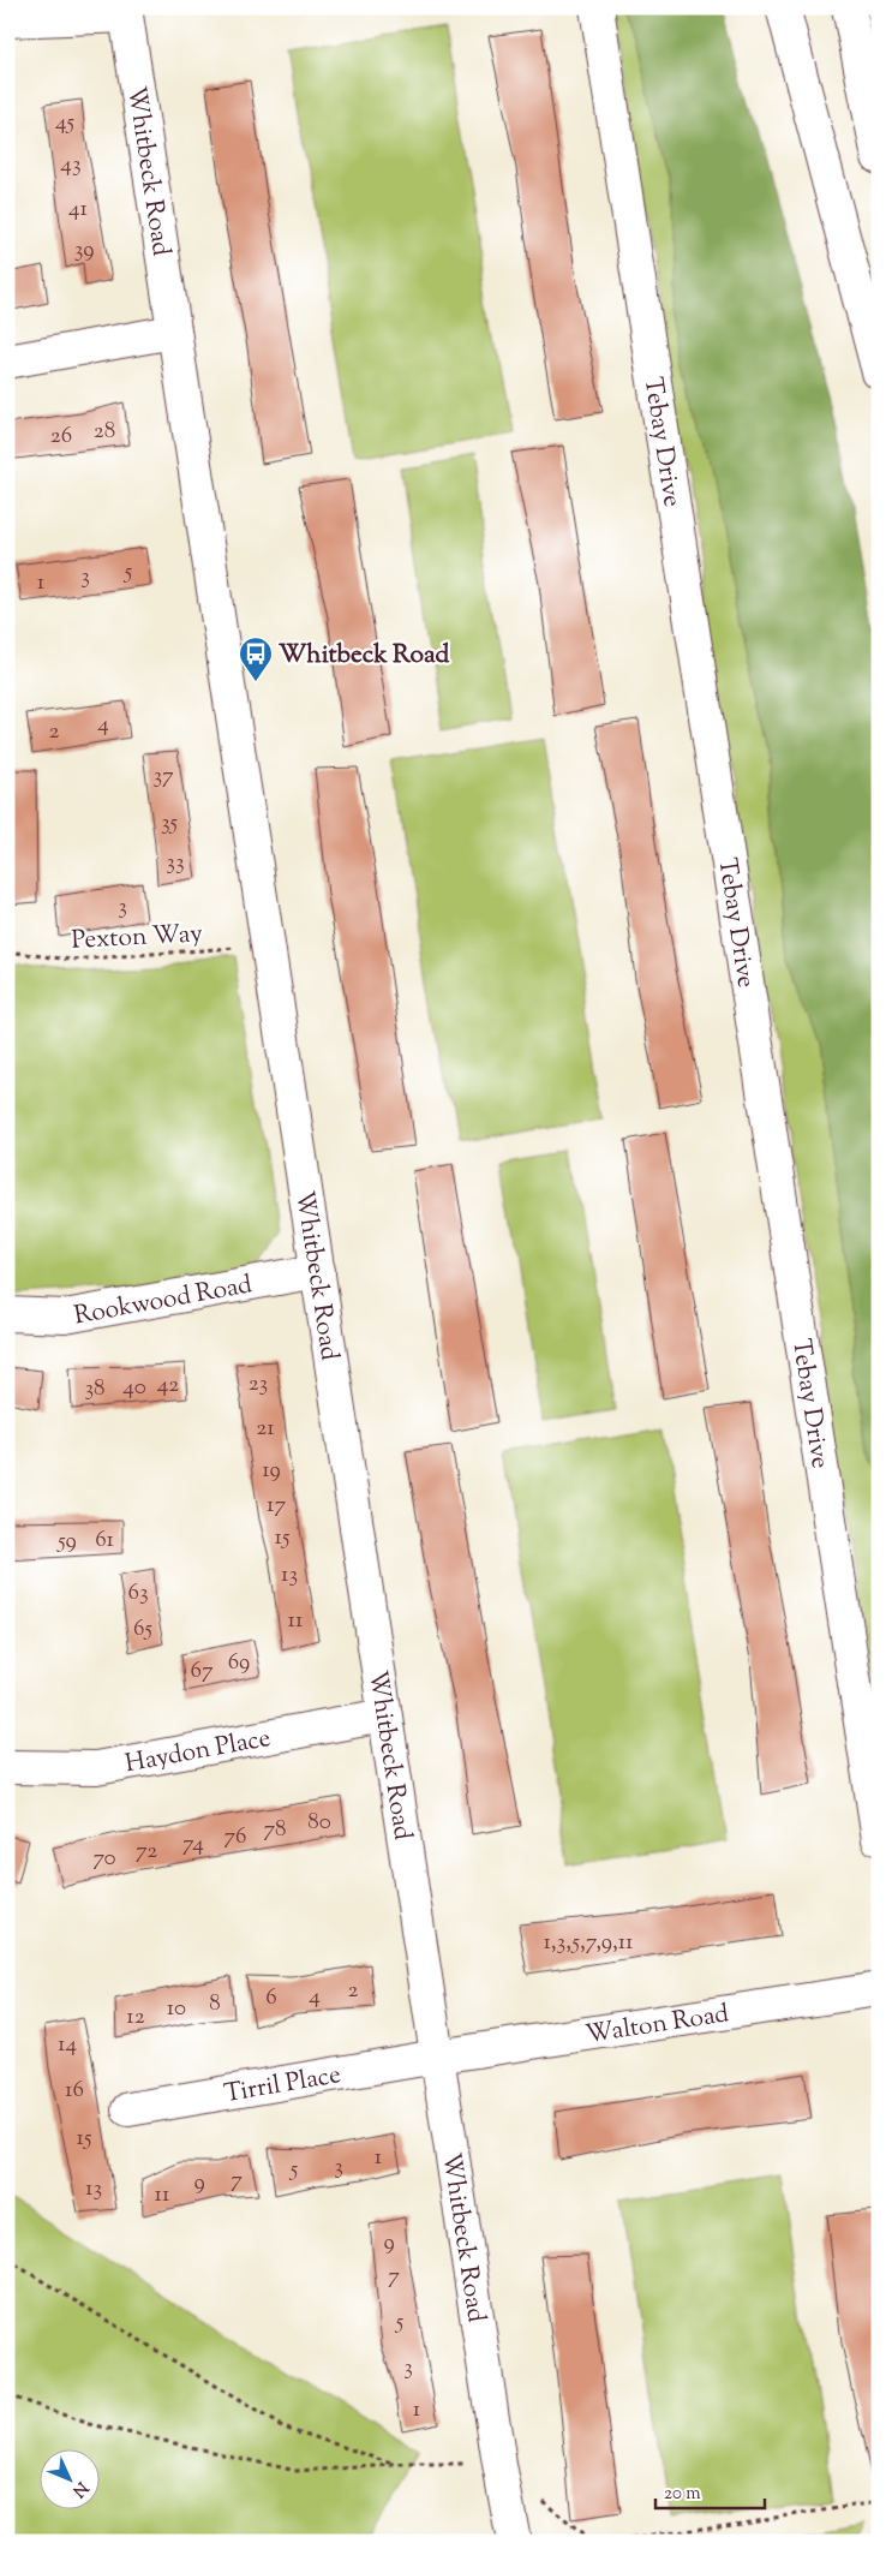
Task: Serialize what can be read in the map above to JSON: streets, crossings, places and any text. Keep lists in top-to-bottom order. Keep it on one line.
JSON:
{"streets":{"main road":["Whitbeck Road","Tebay Drive","Rookwood Road","Haydon Place","Walton Road","Tirril Place"],"path":["Pexton Way"]},"crossings":[["Whitbeck Road","Pexton Way"],["Whitbeck Road","Rookwood Road"],["Whitbeck Road","Haydon Place"],["Whitbeck Road","Walton Road"],["Whitbeck Road","Tirril Place"],["Walton Road","Tirril Place"]],"places":{"bus stop":["Whitbeck Road"]},"house_numbers":["45","43","41","39","28","26","5","3","1","4","2","37","35","33","3","23","42","40","38","21","19","17","15","61","59","13","63","11","65","69","67","80","78","76","74","72","70","1,3,5,7,9,11","2","4","6","8","10","12","14","16","15","1","3","5","7","9","13","11","9","7","5","3","1"],"scale_bar":"20 m","north":"bottom right"}
